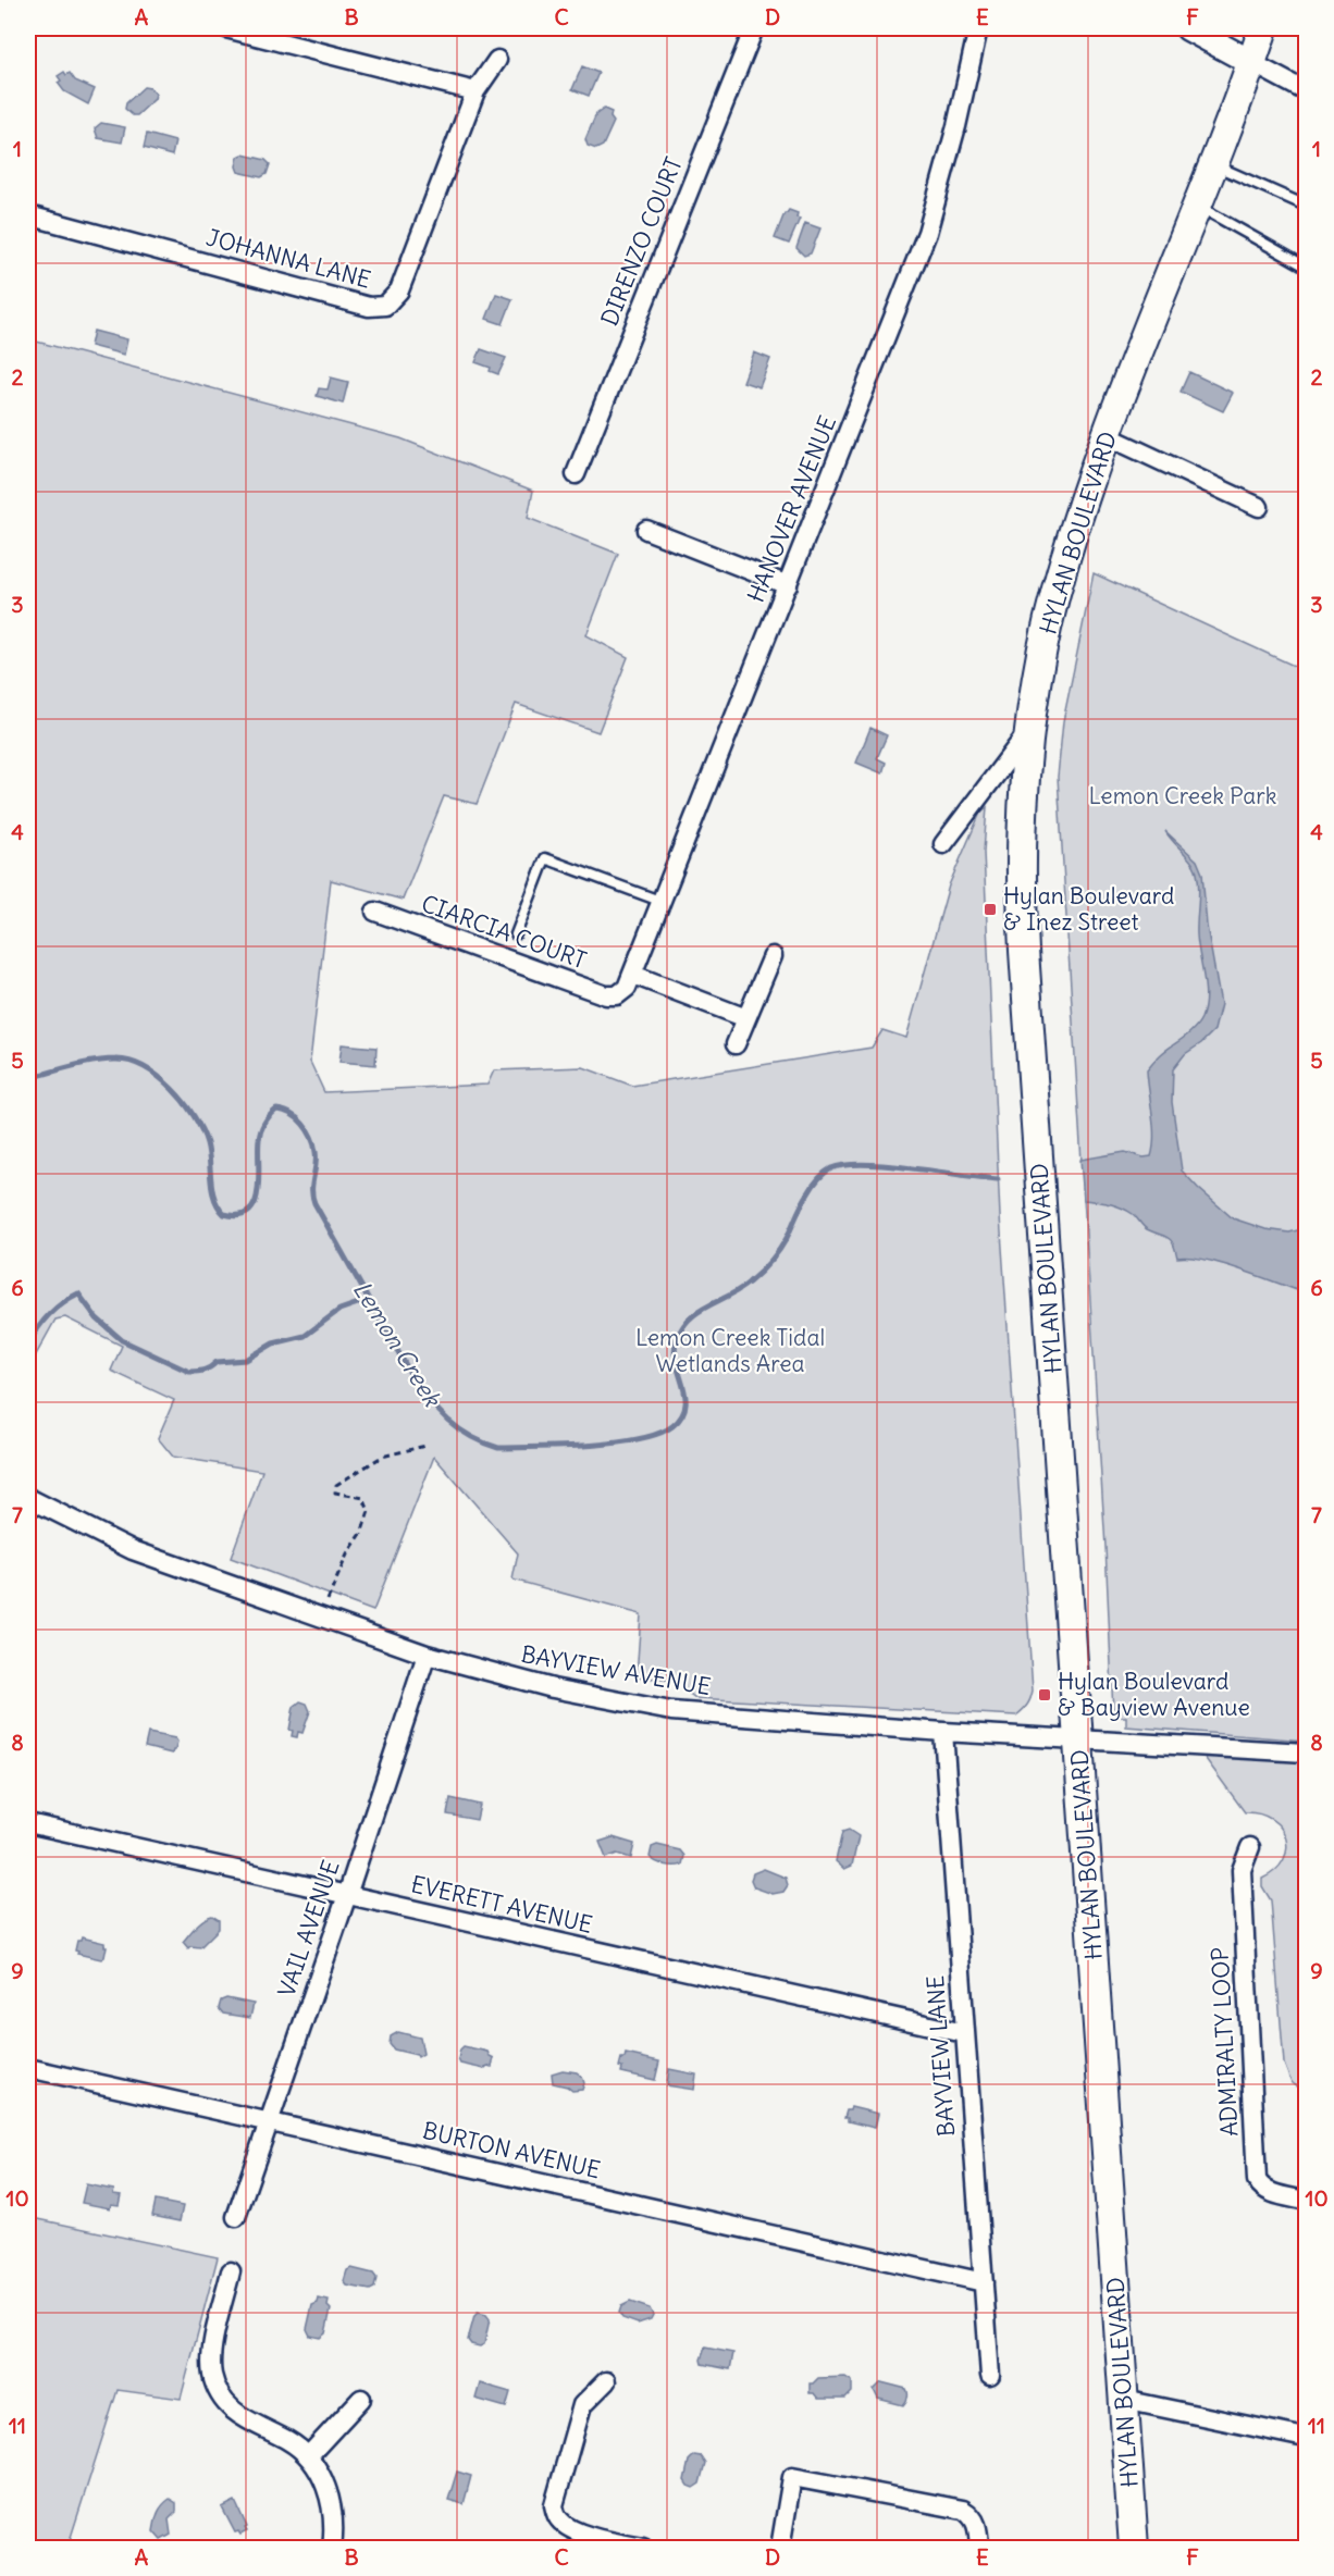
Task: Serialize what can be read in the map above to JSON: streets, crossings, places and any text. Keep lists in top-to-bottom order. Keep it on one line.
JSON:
{"streets":{"main road":["HYLAN BOULEVARD"],"street":["DIRENZO COURT","JOHANNA LANE","HANOVER AVENUE","CIARCIA COURT","BAYVIEW AVENUE","EVERETT AVENUE","VAIL AVENUE","ADMIRALTY LOOP","BAYVIEW LANE","BURTON AVENUE"]},"crossings":[["HANOVER AVENUE","CIARCIA COURT"],["HYLAN BOULEVARD","BAYVIEW AVENUE"],["BAYVIEW AVENUE","VAIL AVENUE"],["BAYVIEW AVENUE","BAYVIEW LANE"],["EVERETT AVENUE","VAIL AVENUE"],["EVERETT AVENUE","BAYVIEW LANE"],["VAIL AVENUE","BURTON AVENUE"],["BAYVIEW LANE","BURTON AVENUE"]],"water":["Lemon Creek"],"parks":["Lemon Creek Park","Lemon Creek Tidal Wetlands Area"],"places":{"transit":["Hylan Boulevard & Inez Street","Hylan Boulevard & Bayview Avenue"]},"grid":{"columns":["A","B","C","D","E","F"],"rows":["1","2","3","4","5","6","7","8","9","10","11"]}}
